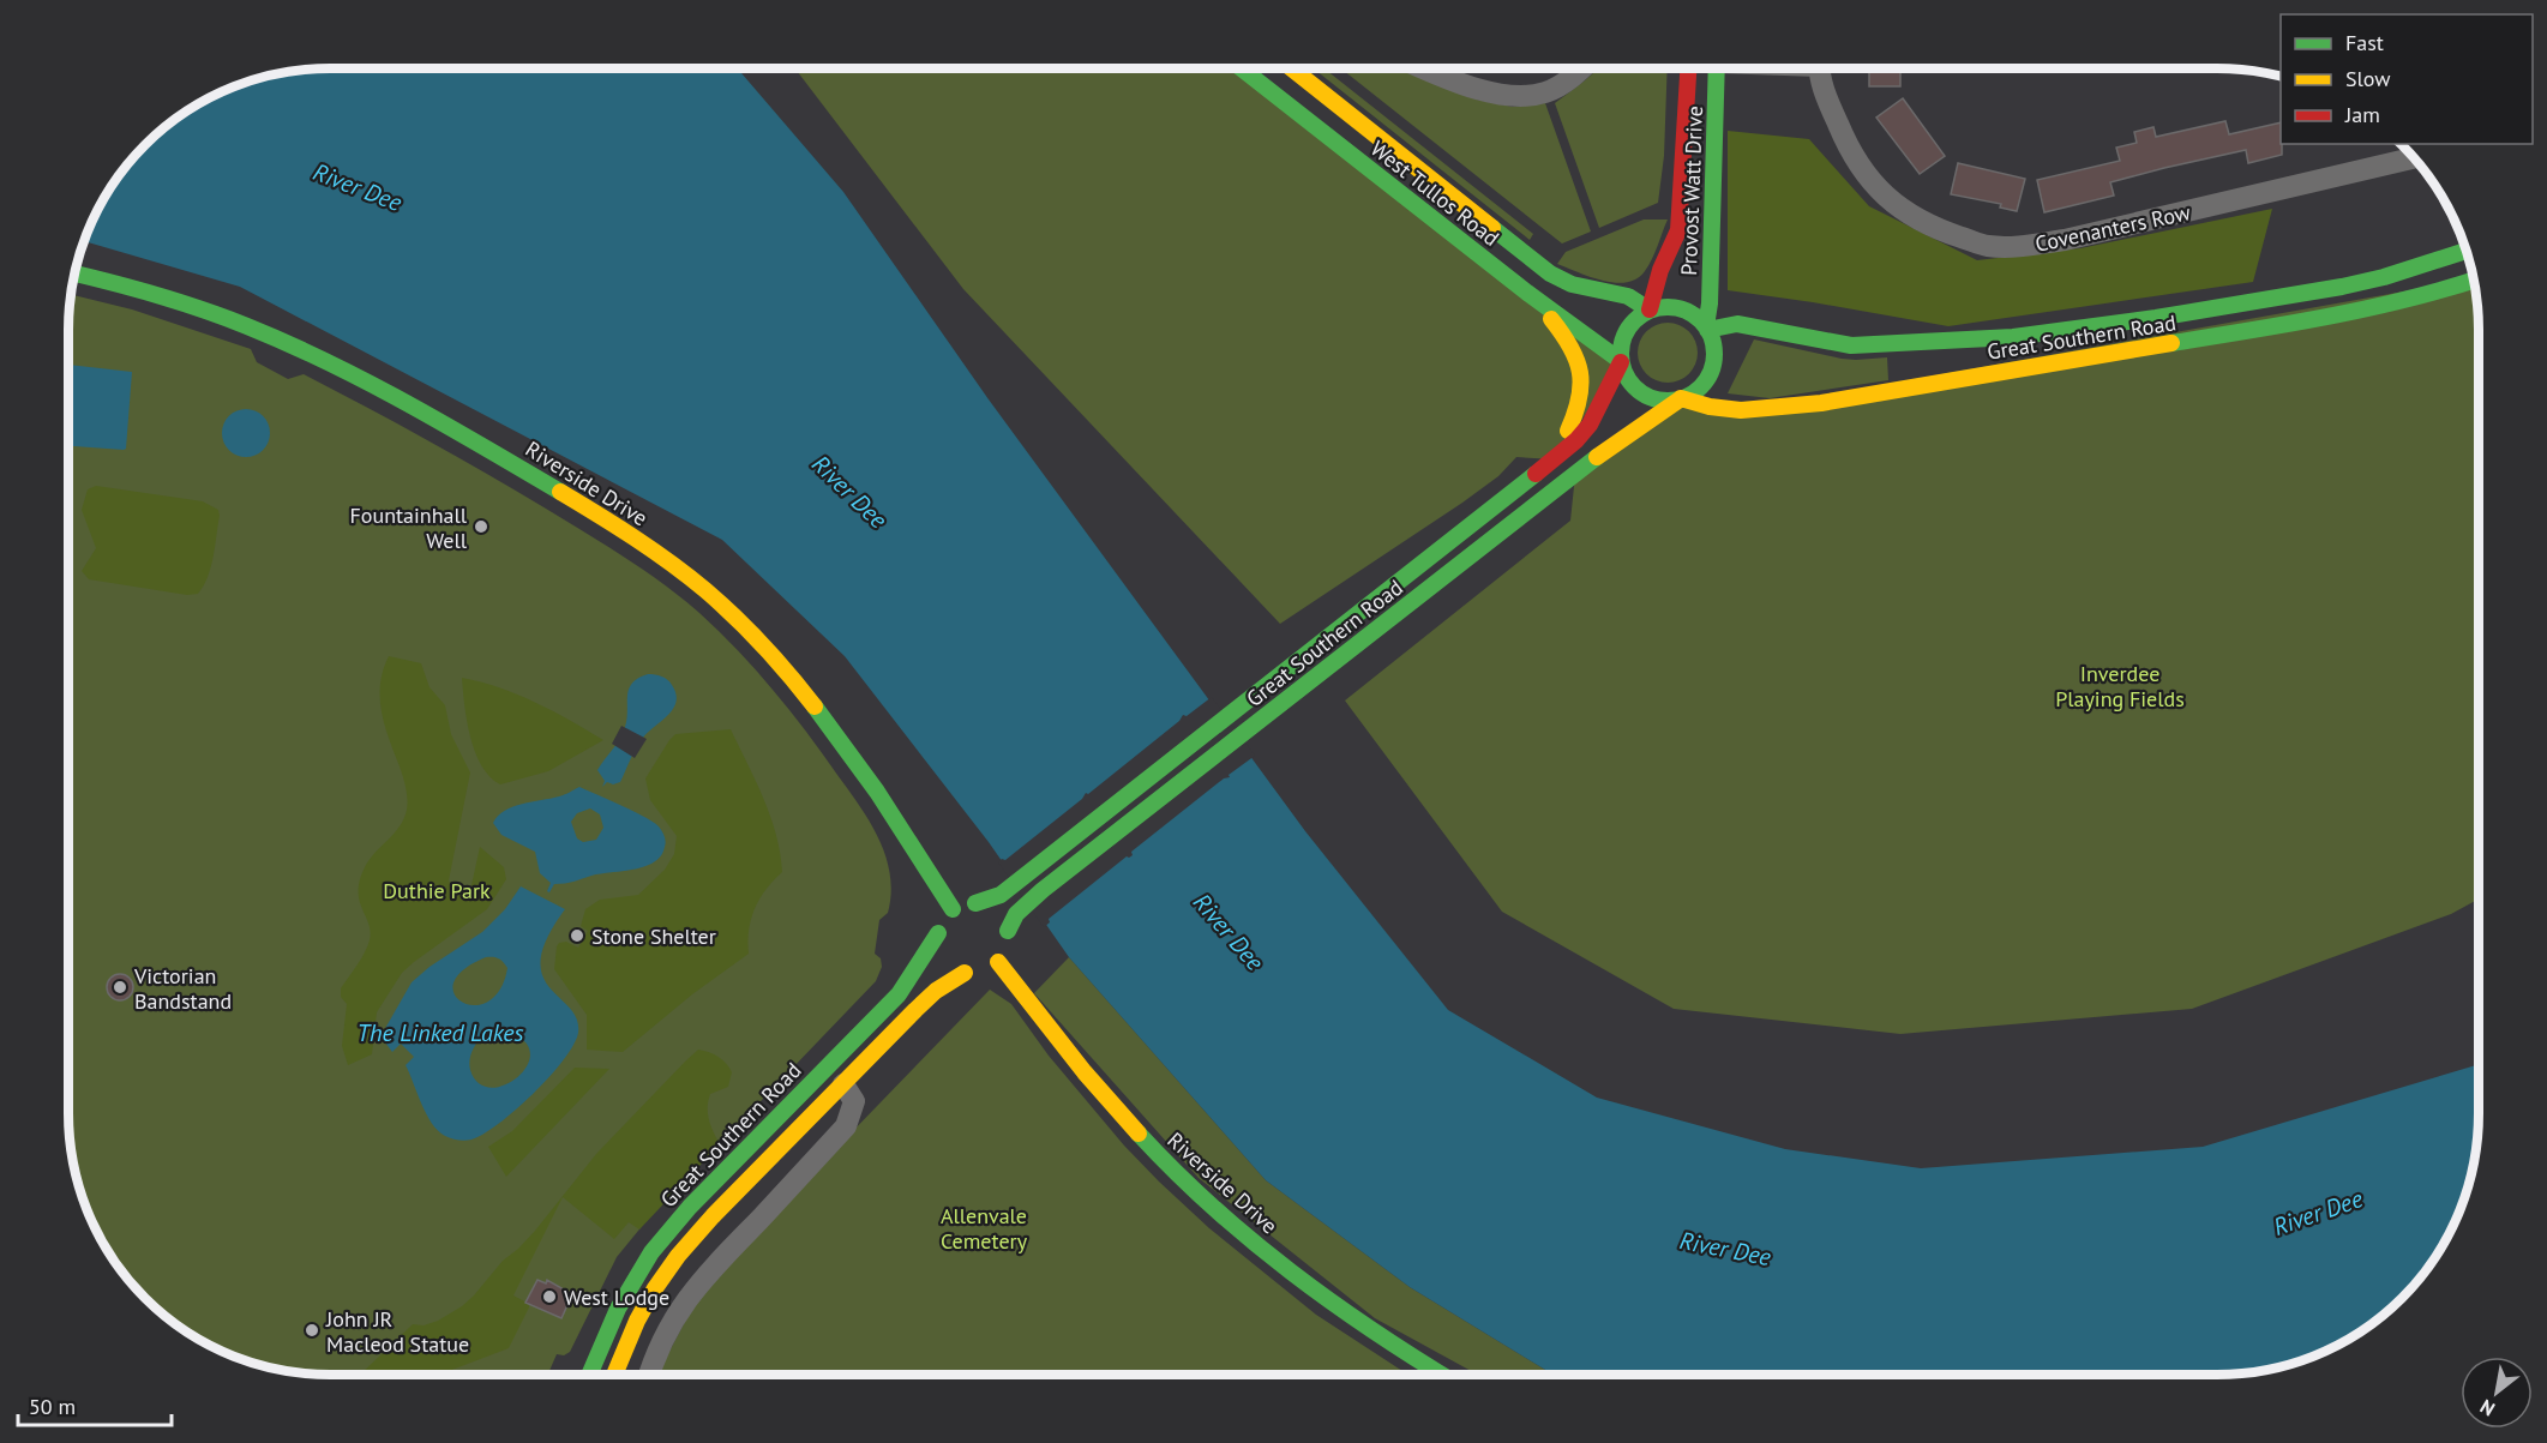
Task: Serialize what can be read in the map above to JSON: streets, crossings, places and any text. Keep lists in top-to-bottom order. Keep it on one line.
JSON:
{"streets":{"main road":["Provost Watt Drive","West Tullos Road","Great Southern Road","Riverside Drive"],"street":["Covenanters Row"]},"crossings":[["Provost Watt Drive","West Tullos Road"],["Provost Watt Drive","Great Southern Road"],["West Tullos Road","Great Southern Road"],["Great Southern Road","Riverside Drive"]],"water":["River Dee","The Linked Lakes"],"parks":["Inverdee Playing Fields","Duthie Park","Allenvale Cemetery"],"places":["Fountainhall Well","Stone Shelter","Victorian Bandstand","West Lodge","John JR Macleod Statue"],"legend":["Fast","Slow","Jam"],"scale_bar":"50 m","north":"bottom left"}
